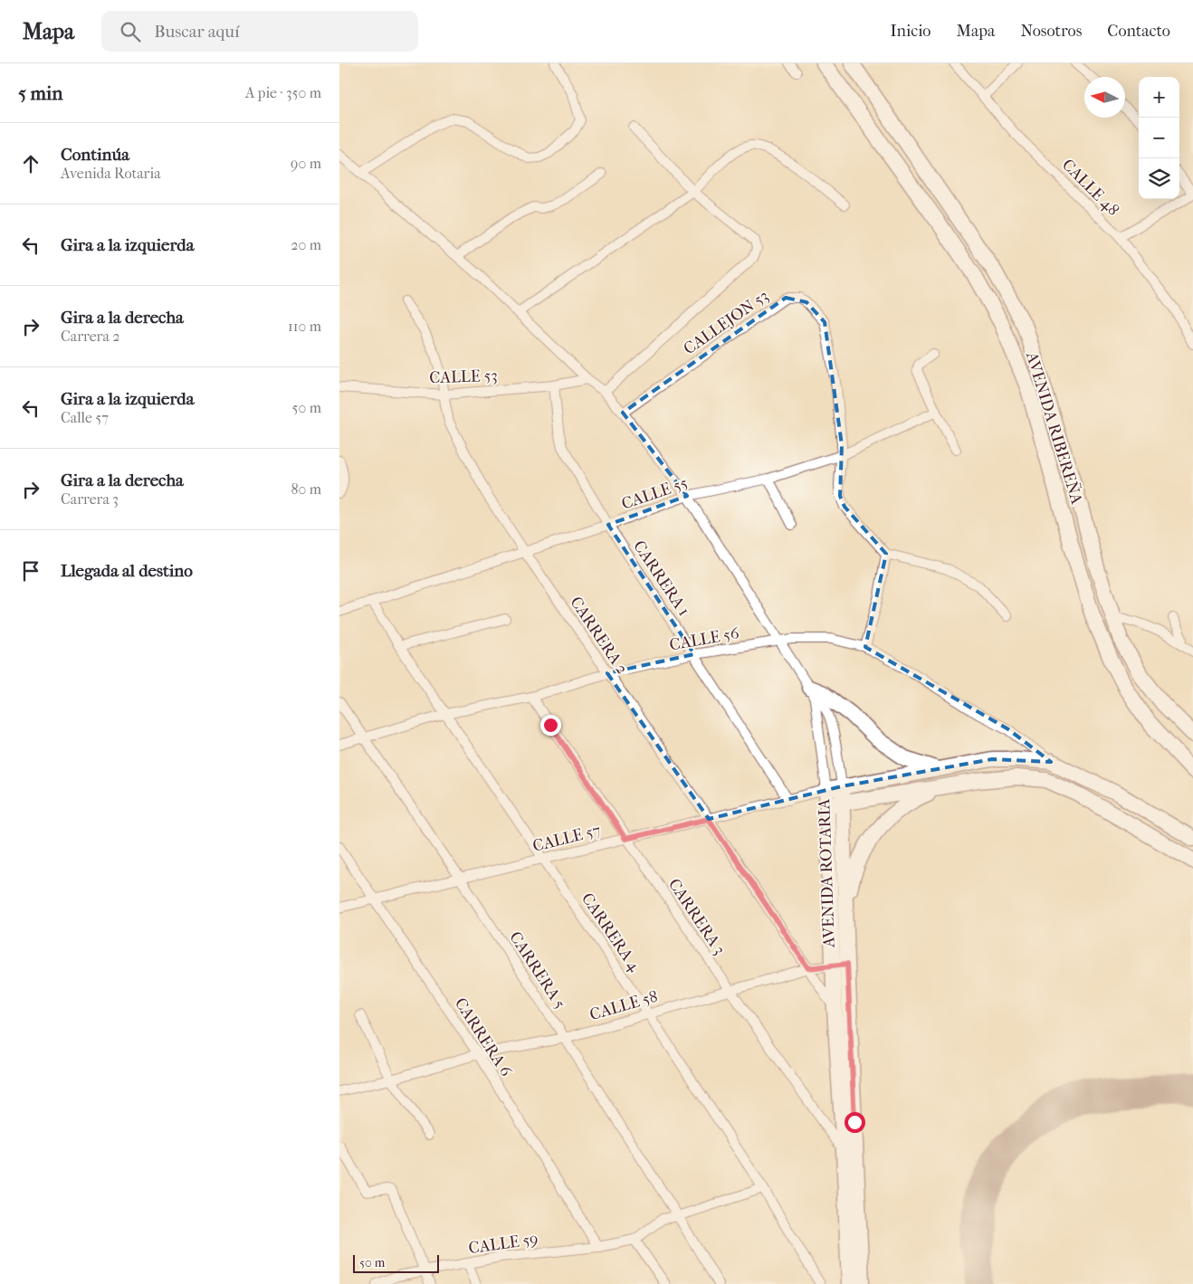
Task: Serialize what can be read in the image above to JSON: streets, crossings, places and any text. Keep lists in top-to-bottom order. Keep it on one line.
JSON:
{"streets":{"main road":["AVENIDA RIBEREÑA","AVENIDA ROTARIA"],"street":["CALLE 48","CALLEJON 53","CALLE 53","CALLE 55","CARRERA 1","CARRERA 2","CALLE 56","CALLE 57","CARRERA 3","CARRERA 4","CARRERA 5","CALLE 58","CARRERA 6","CALLE 59"]},"crossings":[["CALLEJON 53","CALLE 55"],["CALLE 53","CARRERA 1"],["CALLE 53","CARRERA 2"],["CALLE 55","CARRERA 1"],["CALLE 55","CARRERA 2"],["CALLE 55","CARRERA 4"],["CARRERA 1","CALLE 56"],["CARRERA 1","CALLE 57"],["CARRERA 2","CALLE 56"],["CARRERA 2","CALLE 57"],["CARRERA 2","AVENIDA ROTARIA"],["CARRERA 2","CALLE 58"],["CALLE 56","CARRERA 3"],["CALLE 56","CARRERA 4"],["CALLE 56","CARRERA 5"],["CALLE 57","AVENIDA ROTARIA"],["CALLE 57","CARRERA 3"],["CALLE 57","CARRERA 4"],["CALLE 57","CARRERA 5"],["CALLE 57","CARRERA 6"],["AVENIDA ROTARIA","CARRERA 3"],["AVENIDA ROTARIA","CALLE 58"],["CARRERA 3","CALLE 58"],["CARRERA 4","CALLE 58"],["CARRERA 5","CALLE 58"],["CALLE 58","CARRERA 6"],["CARRERA 6","CALLE 59"]],"scale_bar":"50 m","north":"left","page":{"header":"Mapa","search":"Buscar aquí","nav":["Inicio","Mapa","Nosotros","Contacto"],"heading":["5 min","A pie · 350 m"],"map_buttons":["+","−"],"list":[["Continúa","Avenida Rotaria","90 m"],["Gira a la izquierda","20 m"],["Gira a la derecha","Carrera 2","110 m"],["Gira a la izquierda","Calle 57","50 m"],["Gira a la derecha","Carrera 3","80 m"],"Llegada al destino"],"scale":"50 m"}}
